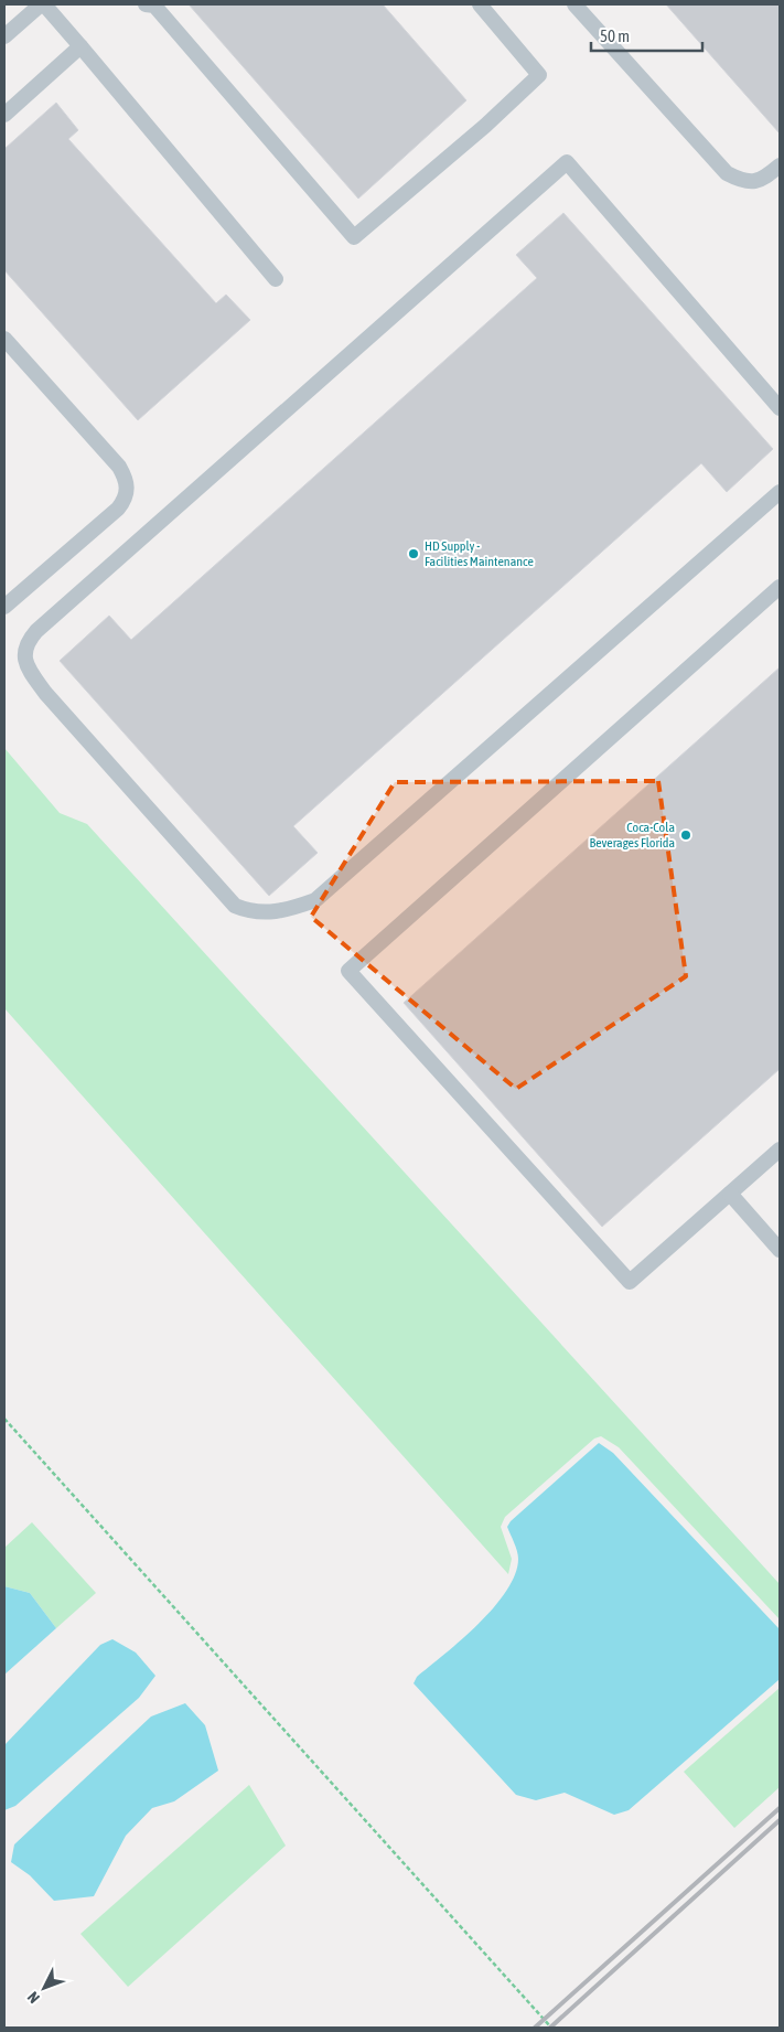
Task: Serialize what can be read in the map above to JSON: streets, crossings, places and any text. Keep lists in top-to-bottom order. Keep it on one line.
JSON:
{"places":["HD Supply - Facilities Maintenance","Coca-Cola Beverages Florida"],"scale_bar":"50 m","north":"bottom left"}
